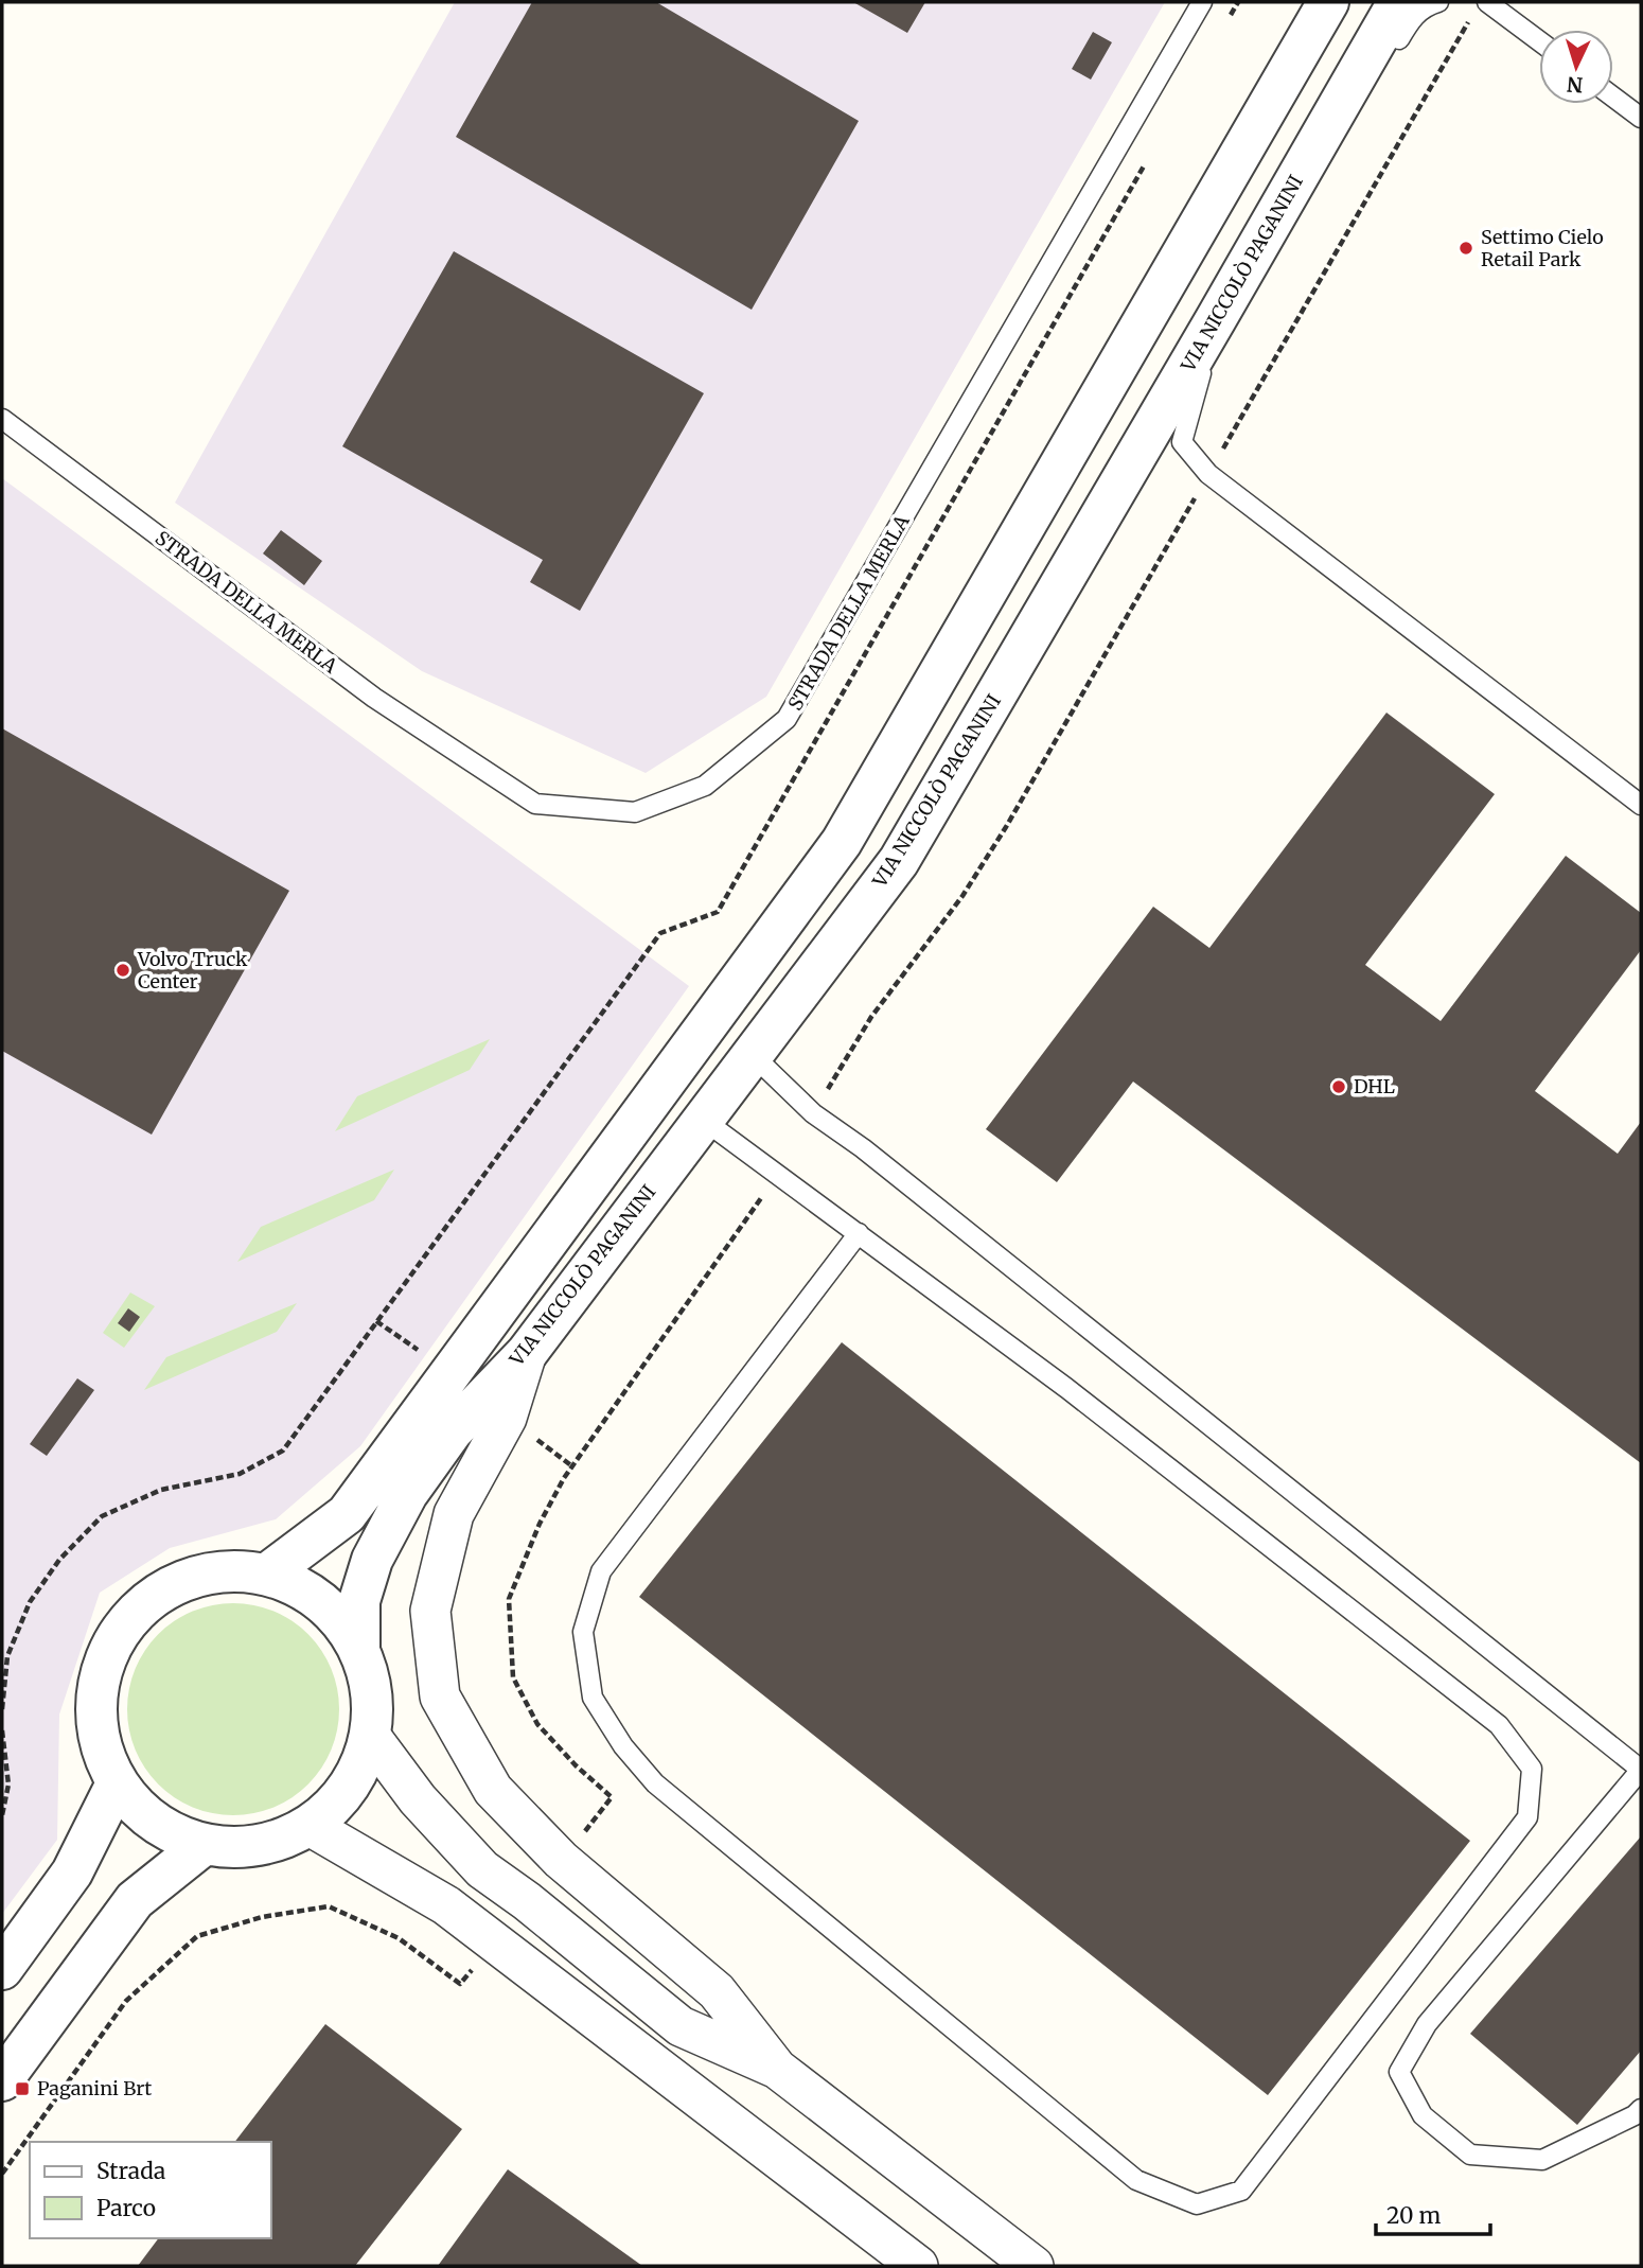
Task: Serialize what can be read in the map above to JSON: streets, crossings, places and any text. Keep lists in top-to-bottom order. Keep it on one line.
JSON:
{"streets":{"street":["VIA NICCOLÒ PAGANINI"],"lane":["STRADA DELLA MERLA"]},"places":{"other":["Settimo Cielo Retail Park","Volvo Truck Center","DHL"],"transit":["Paganini Brt"]},"legend":["Strada","Parco"],"scale_bar":"20 m","north":"bottom"}
